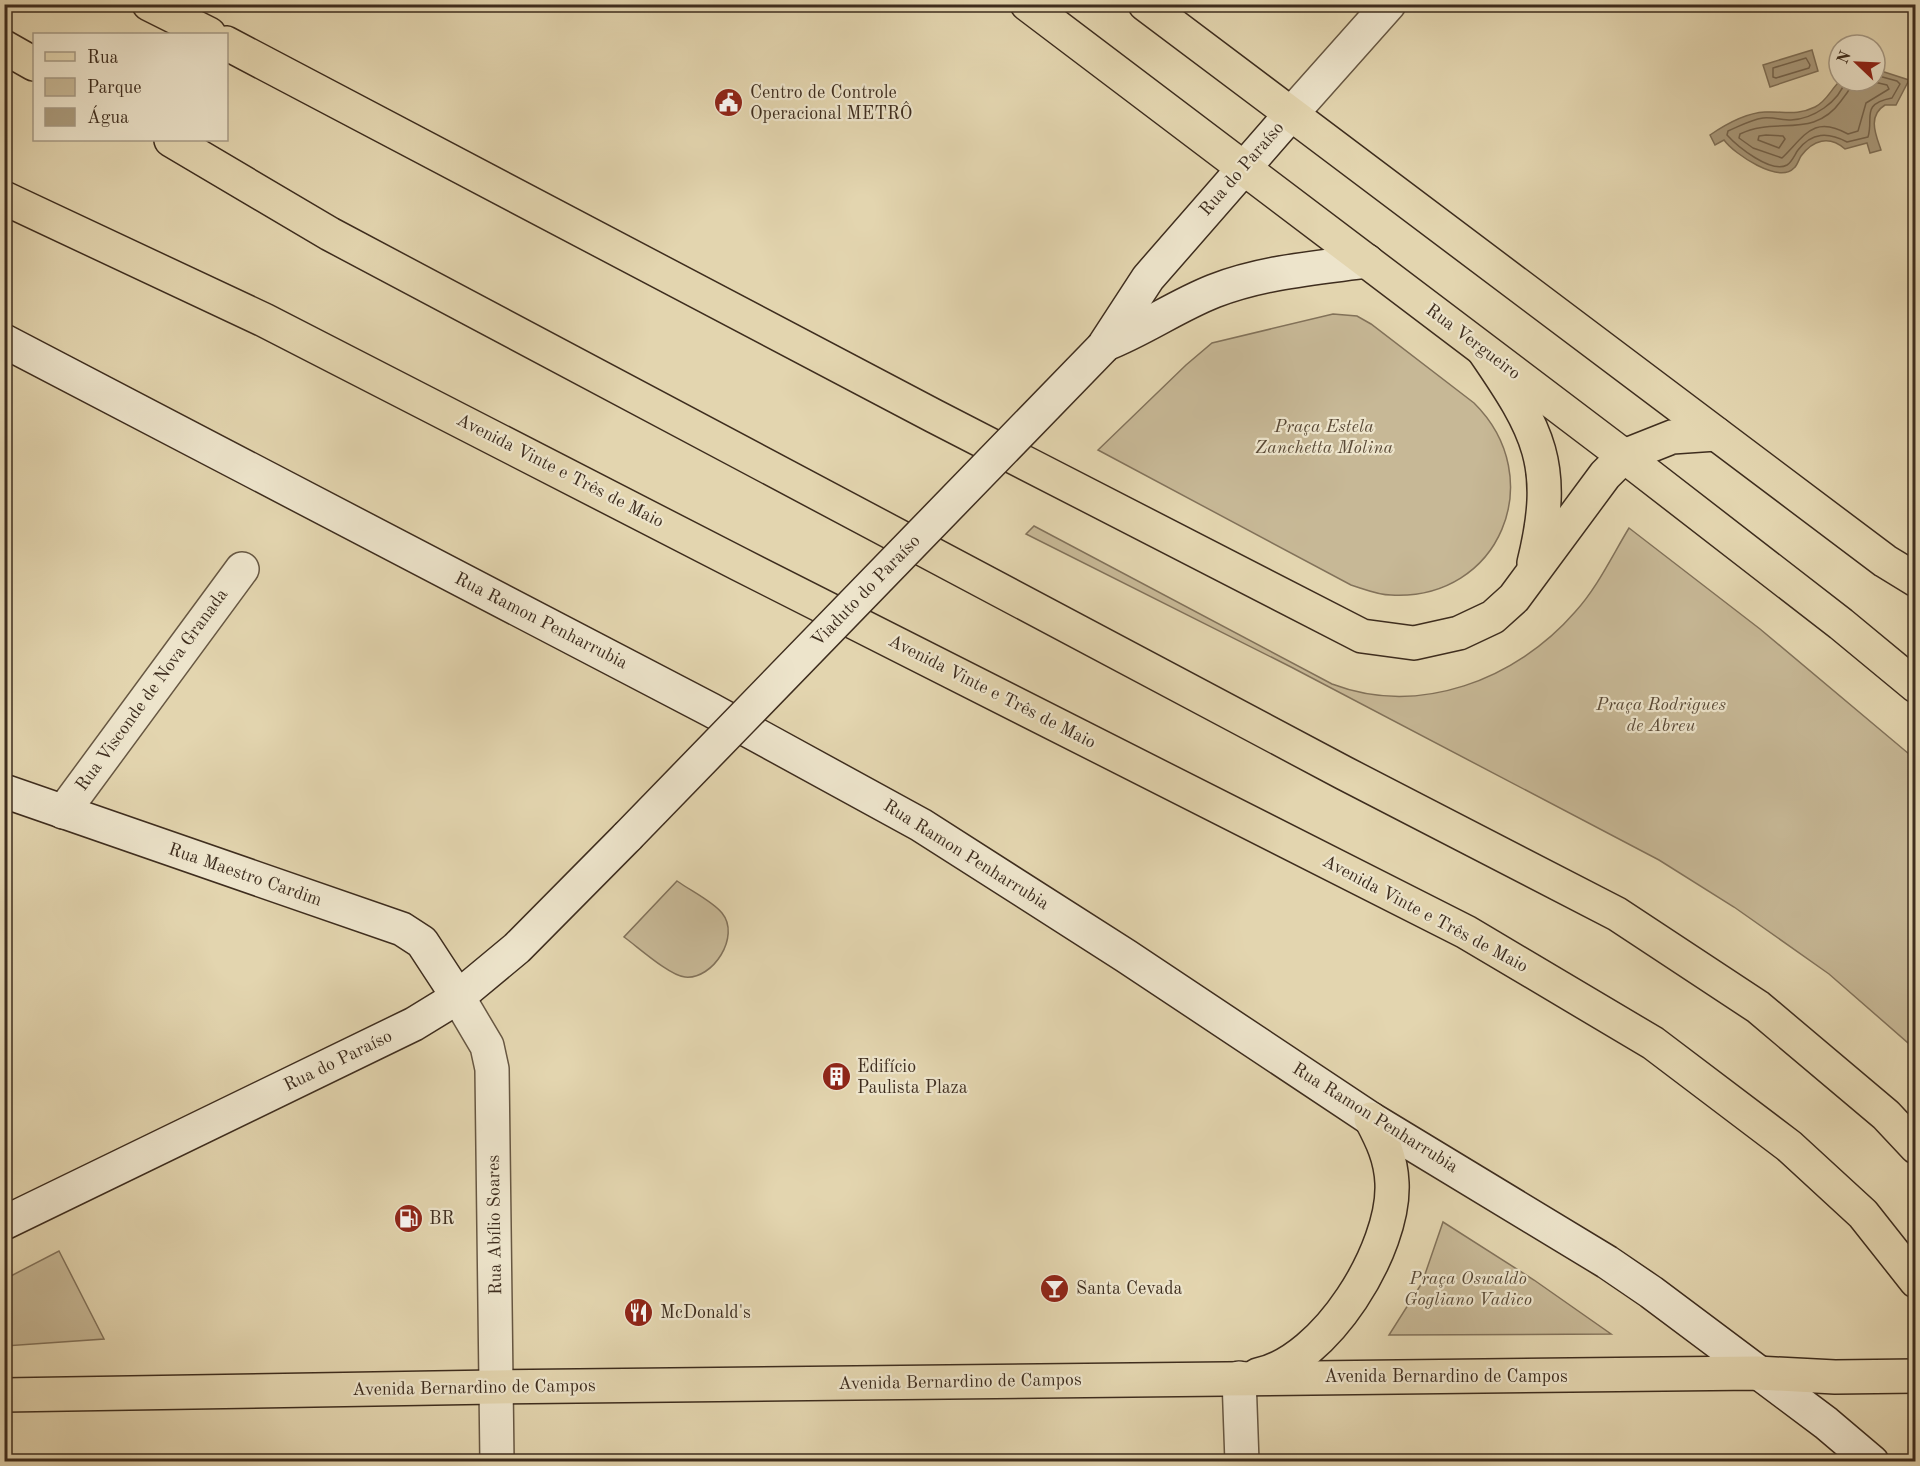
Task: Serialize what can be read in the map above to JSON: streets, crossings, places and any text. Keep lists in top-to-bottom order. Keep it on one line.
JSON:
{"streets":{"main road":["Rua do Paraíso","Rua Vergueiro","Avenida Vinte e Três de Maio","Viaduto do Paraíso","Rua Ramon Penharrubia","Rua Visconde de Nova Granada","Rua Maestro Cardim","Rua Abílio Soares","Avenida Bernardino de Campos"]},"crossings":[["Rua do Paraíso","Rua Vergueiro"],["Rua do Paraíso","Viaduto do Paraíso"],["Rua do Paraíso","Rua Maestro Cardim"],["Rua do Paraíso","Rua Abílio Soares"],["Rua Ramon Penharrubia","Avenida Bernardino de Campos"],["Rua Visconde de Nova Granada","Rua Maestro Cardim"],["Rua Maestro Cardim","Rua Abílio Soares"],["Rua Abílio Soares","Avenida Bernardino de Campos"]],"parks":["Praça Estela Zanchetta Molina","Praça Rodrigues de Abreu","Praça Oswaldo Gogliano Vadico"],"places":{"public building":["Centro de Controle Operacional METRÔ"],"building":["Edifício Paulista Plaza"],"fuel station":["BR"],"bar":["Santa Cevada"],"restaurant":["McDonald's"]},"legend":["Rua","Parque","Água"],"north":"top left"}
